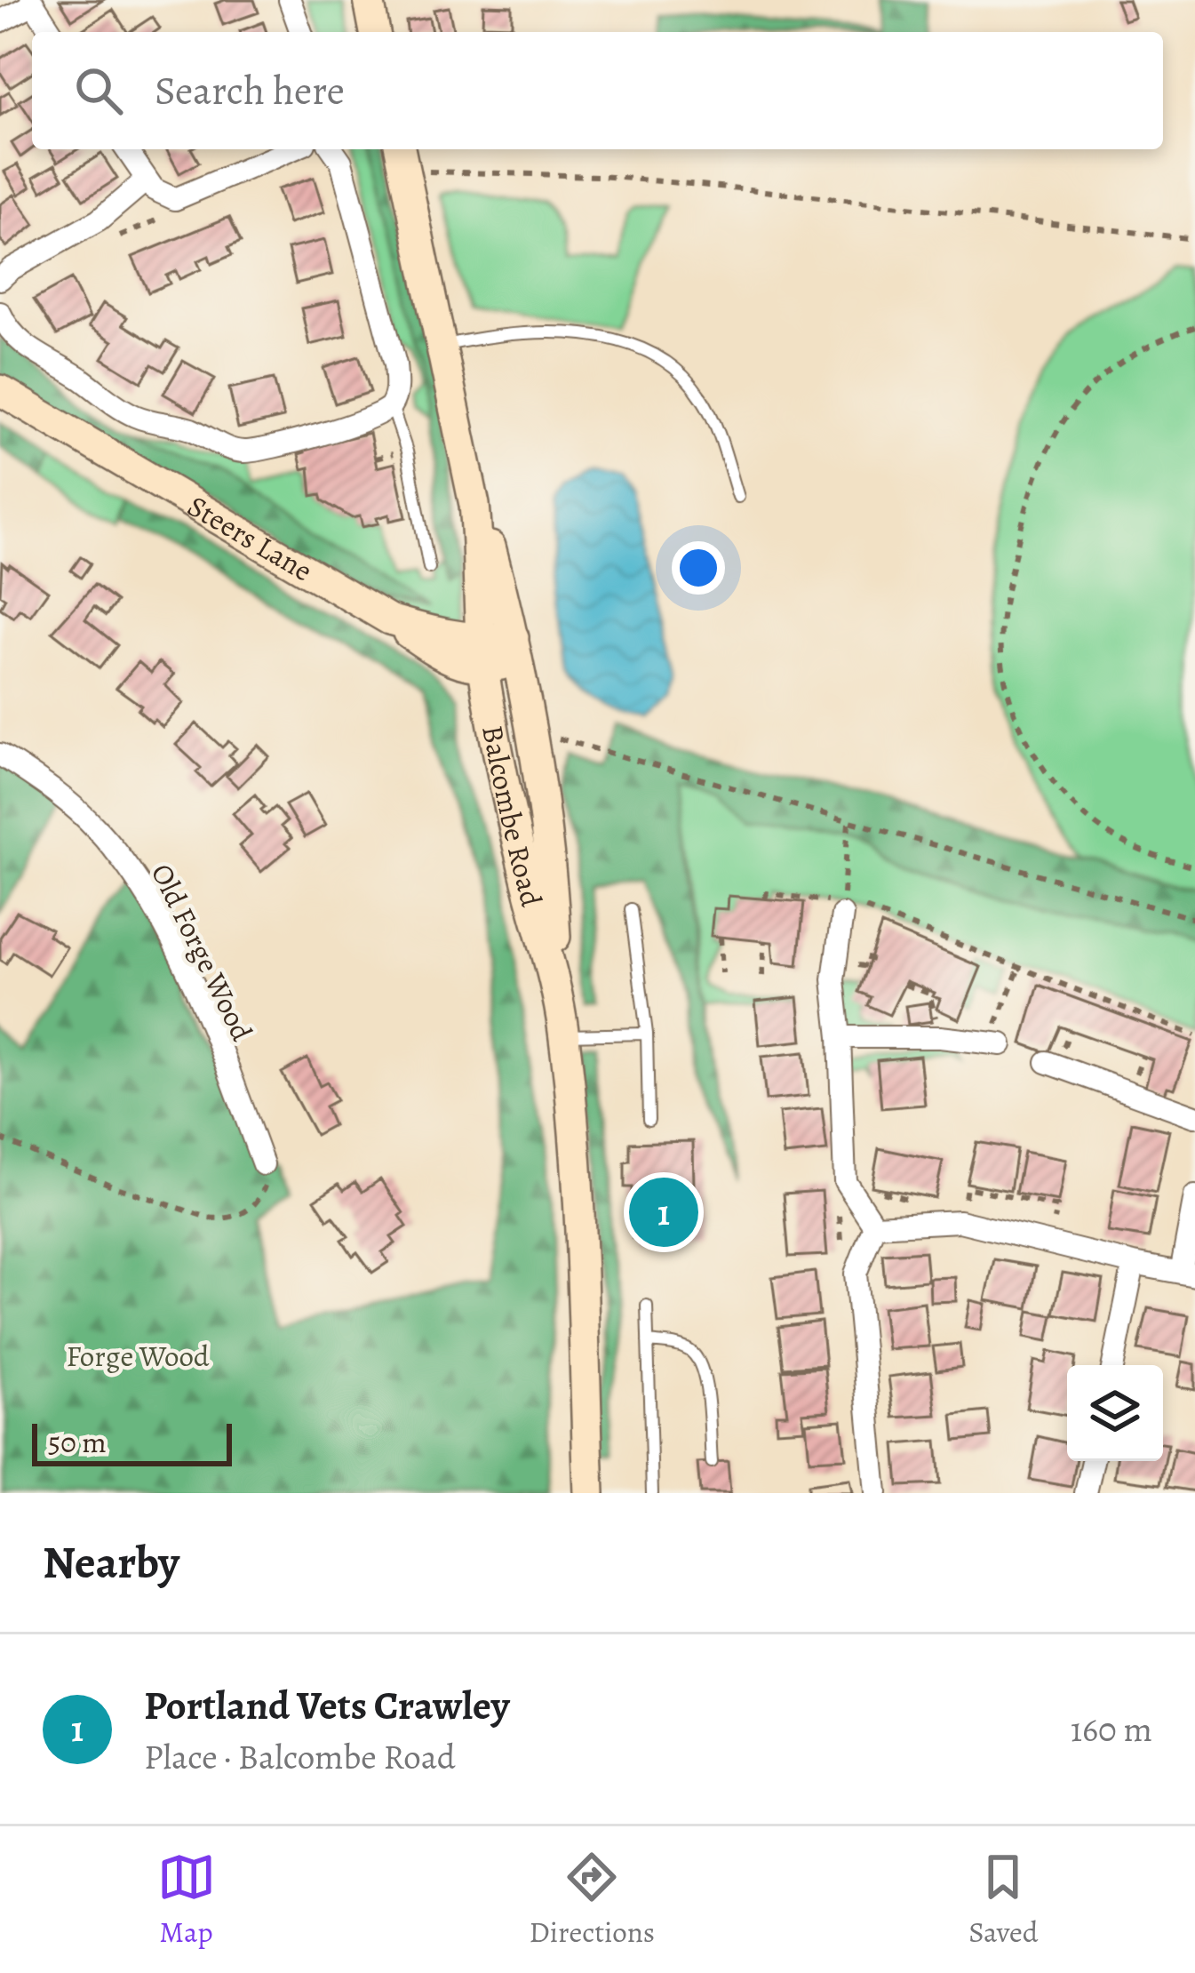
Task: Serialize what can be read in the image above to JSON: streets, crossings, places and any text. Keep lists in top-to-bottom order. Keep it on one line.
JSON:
{"streets":{"main road":["Steers Lane","Balcombe Road"],"street":["Old Forge Wood"]},"crossings":[["Steers Lane","Balcombe Road"]],"parks":["Forge Wood"],"scale_bar":"50 m","page":{"search":"Search here","pins":"1","scale":"50 m","heading":"Nearby","list":[{"mark":"1","name":"Portland Vets Crawley","note":"Place · Balcombe Road","value":"160 m"}],"nav":["Map","Directions","Saved"]}}
